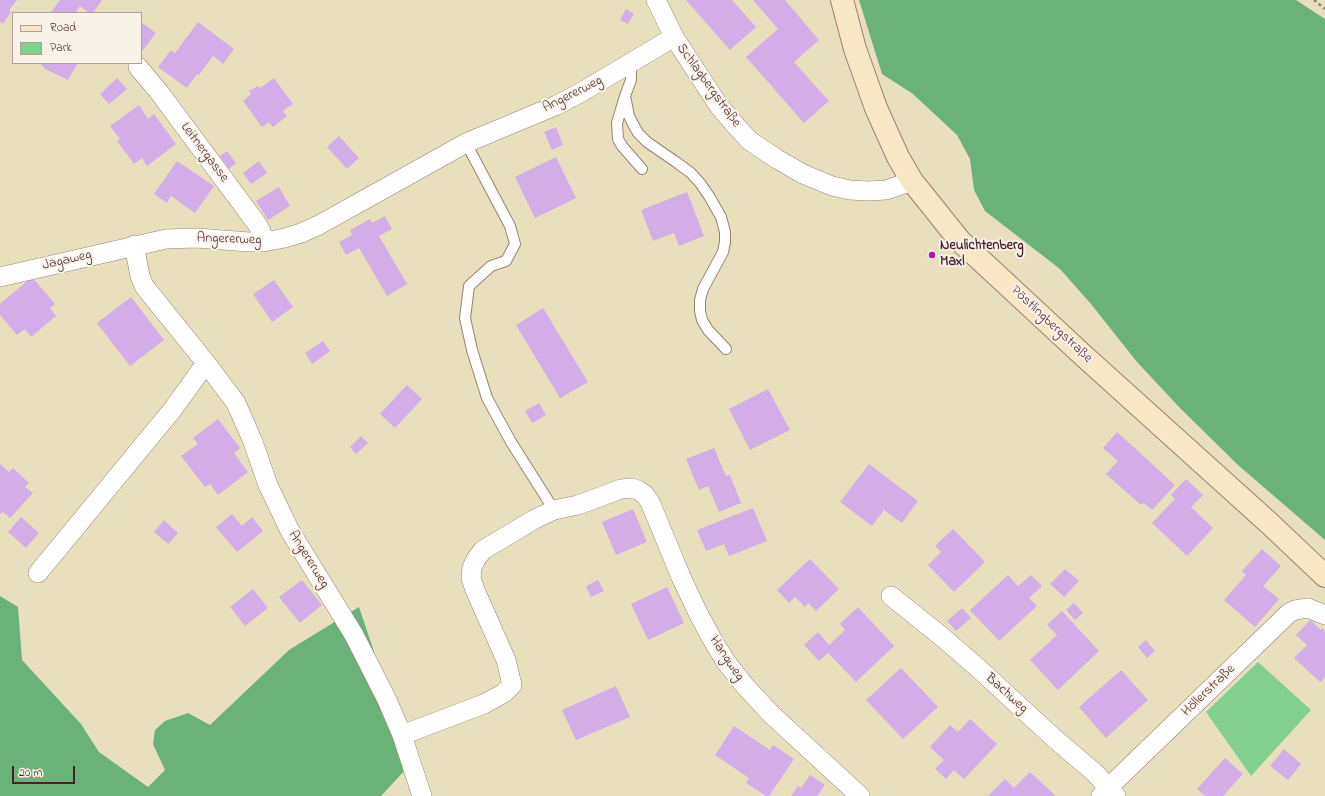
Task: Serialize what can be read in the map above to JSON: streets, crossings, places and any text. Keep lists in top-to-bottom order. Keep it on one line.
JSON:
{"streets":{"main road":["Pöstlingbergstraße"],"street":["Schlagbergstraße","Angererweg","Leitnergasse","Jagaweg","Hangweg","Höllerstraße","Bachweg"]},"crossings":[["Schlagbergstraße","Angererweg"],["Schlagbergstraße","Pöstlingbergstraße"],["Angererweg","Leitnergasse"],["Angererweg","Jagaweg"],["Höllerstraße","Bachweg"]],"places":["Neulichtenberg Maxl"],"legend":["Road","Park"],"scale_bar":"20 m"}
